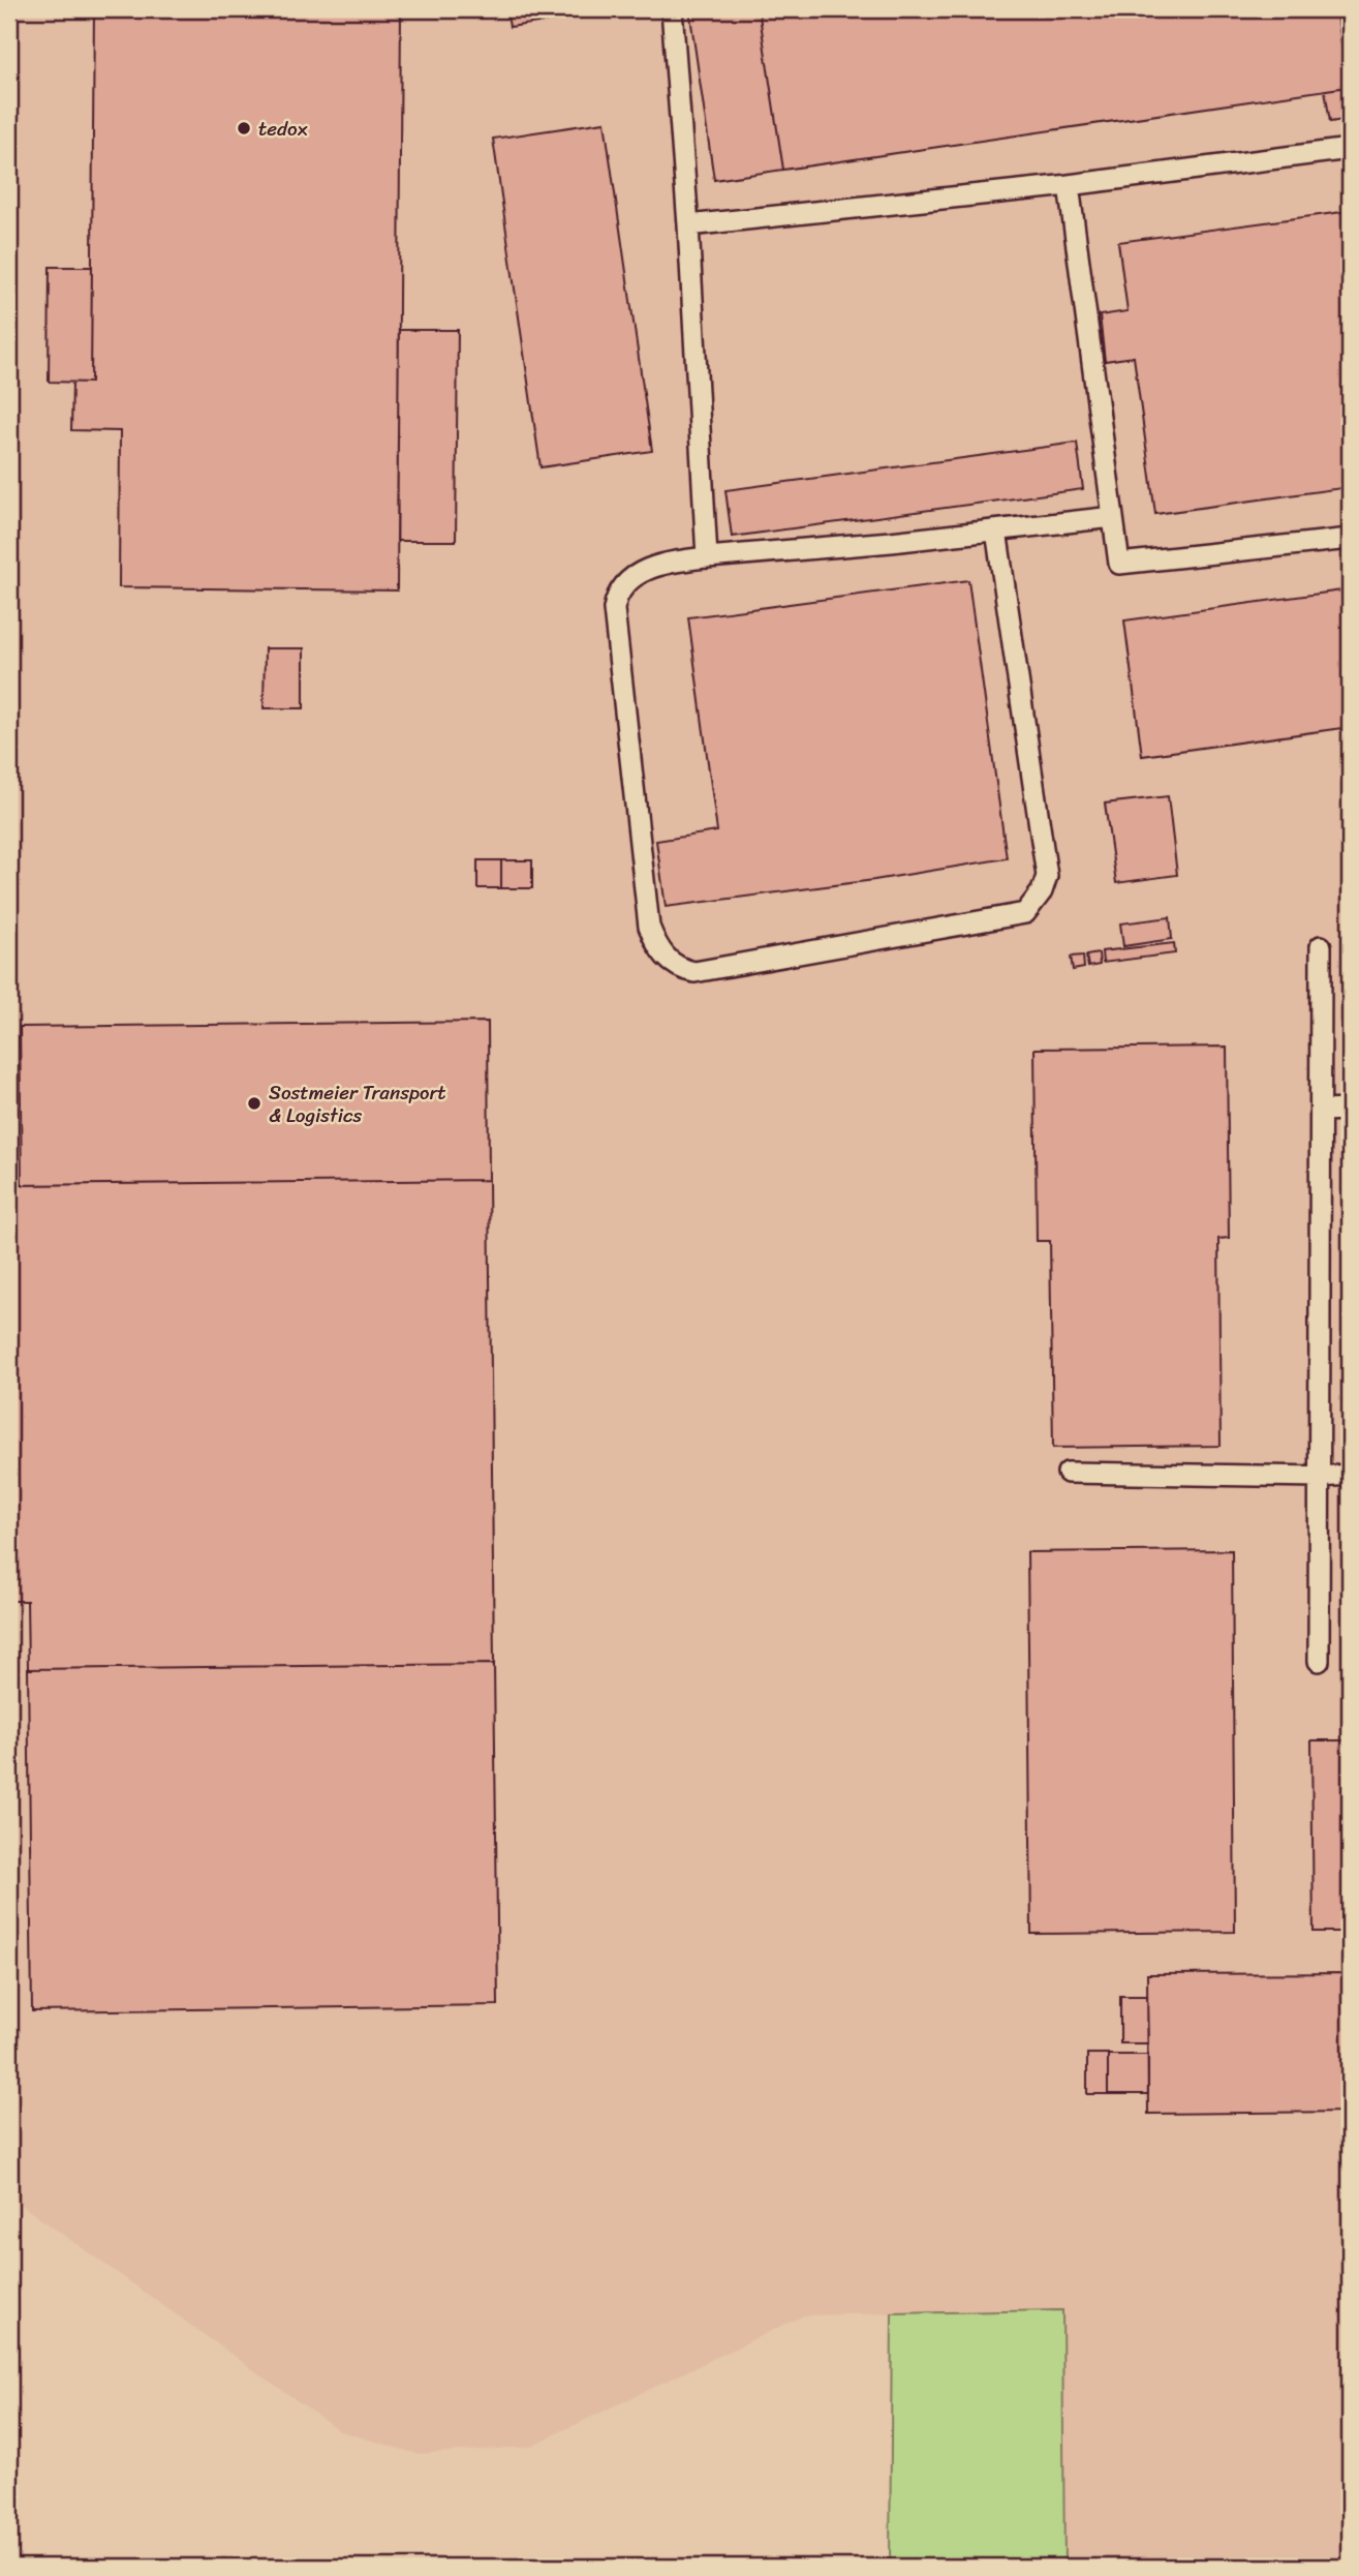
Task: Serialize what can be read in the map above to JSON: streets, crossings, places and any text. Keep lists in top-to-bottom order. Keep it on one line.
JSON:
{"places":["tedox","Sostmeier Transport & Logistics"]}
